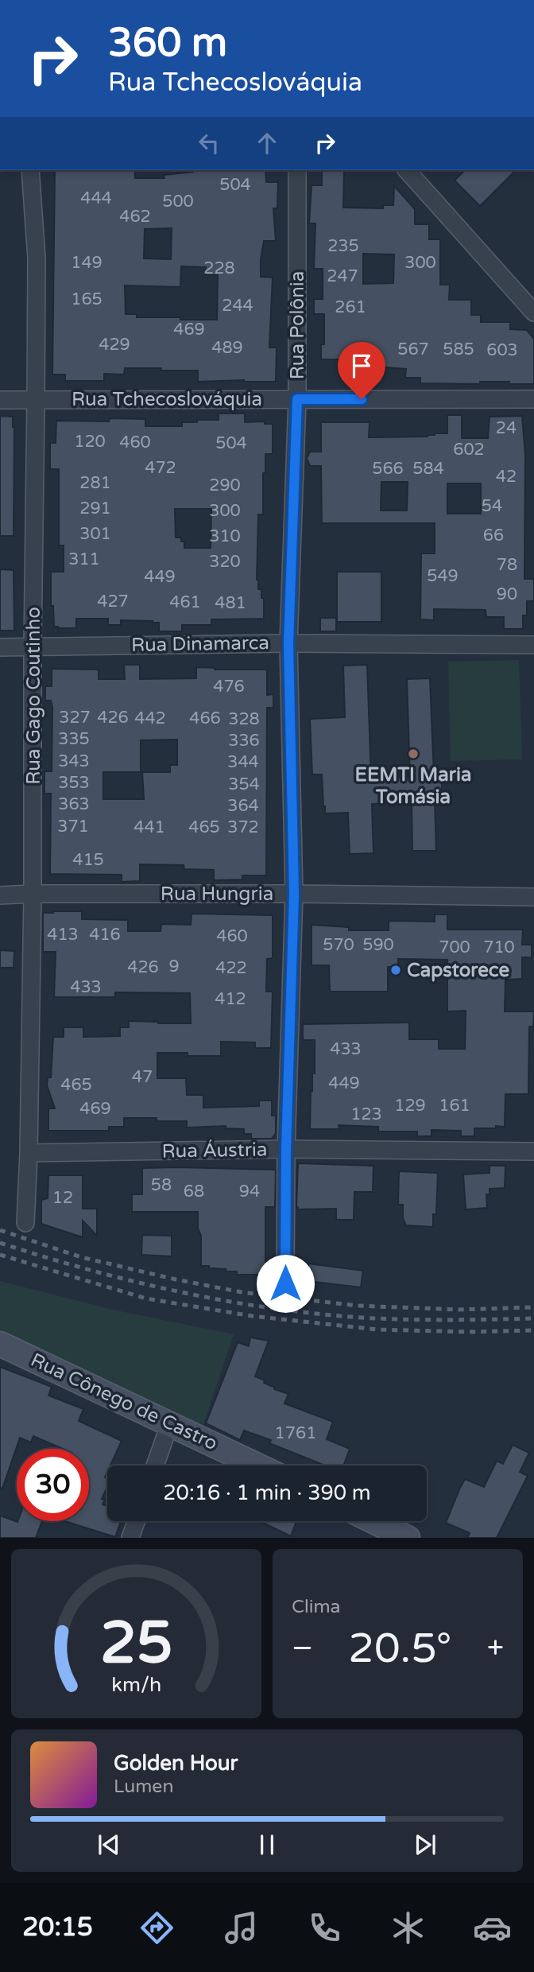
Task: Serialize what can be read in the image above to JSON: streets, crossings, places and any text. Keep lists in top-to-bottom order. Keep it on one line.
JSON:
{"streets":{"main road":["Rua Cônego de Castro"],"street":["Rua Polônia","Rua Tchecoslováquia","Rua Dinamarca","Rua Gago Coutinho","Rua Hungria","Rua Áustria"]},"crossings":[["Rua Polônia","Rua Tchecoslováquia"],["Rua Polônia","Rua Dinamarca"],["Rua Polônia","Rua Hungria"],["Rua Polônia","Rua Áustria"],["Rua Tchecoslováquia","Rua Gago Coutinho"],["Rua Dinamarca","Rua Gago Coutinho"],["Rua Gago Coutinho","Rua Hungria"],["Rua Gago Coutinho","Rua Áustria"]],"places":["EEMTI Maria Tomásia","Capstorece"],"house_numbers":["504","444","500","462","235","149","300","228","247","165","244","261","469","429","489","567","585","603","24","120","460","504","602","472","566","584","42","281","290","54","291","300","301","66","310","311","320","78","549","449","90","427","461","481","476","327","426","442","466","328","335","336","343","344","353","354","363","364","371","441","465","372","415","413","416","460","570","590","700","710","9","426","422","433","412","433","47","449","465","129","161","469","123","58","68","94","12","1761"],"page":{"turn":["360 m","Rua Tchecoslováquia"],"limit":"30","trip":"20:16 · 1 min · 390 m","tile":"Clima","heat":["−","20.5°","+"],"song":["Golden Hour","Lumen"],"tabs":"20:15","gauge":["25","km/h"]}}
